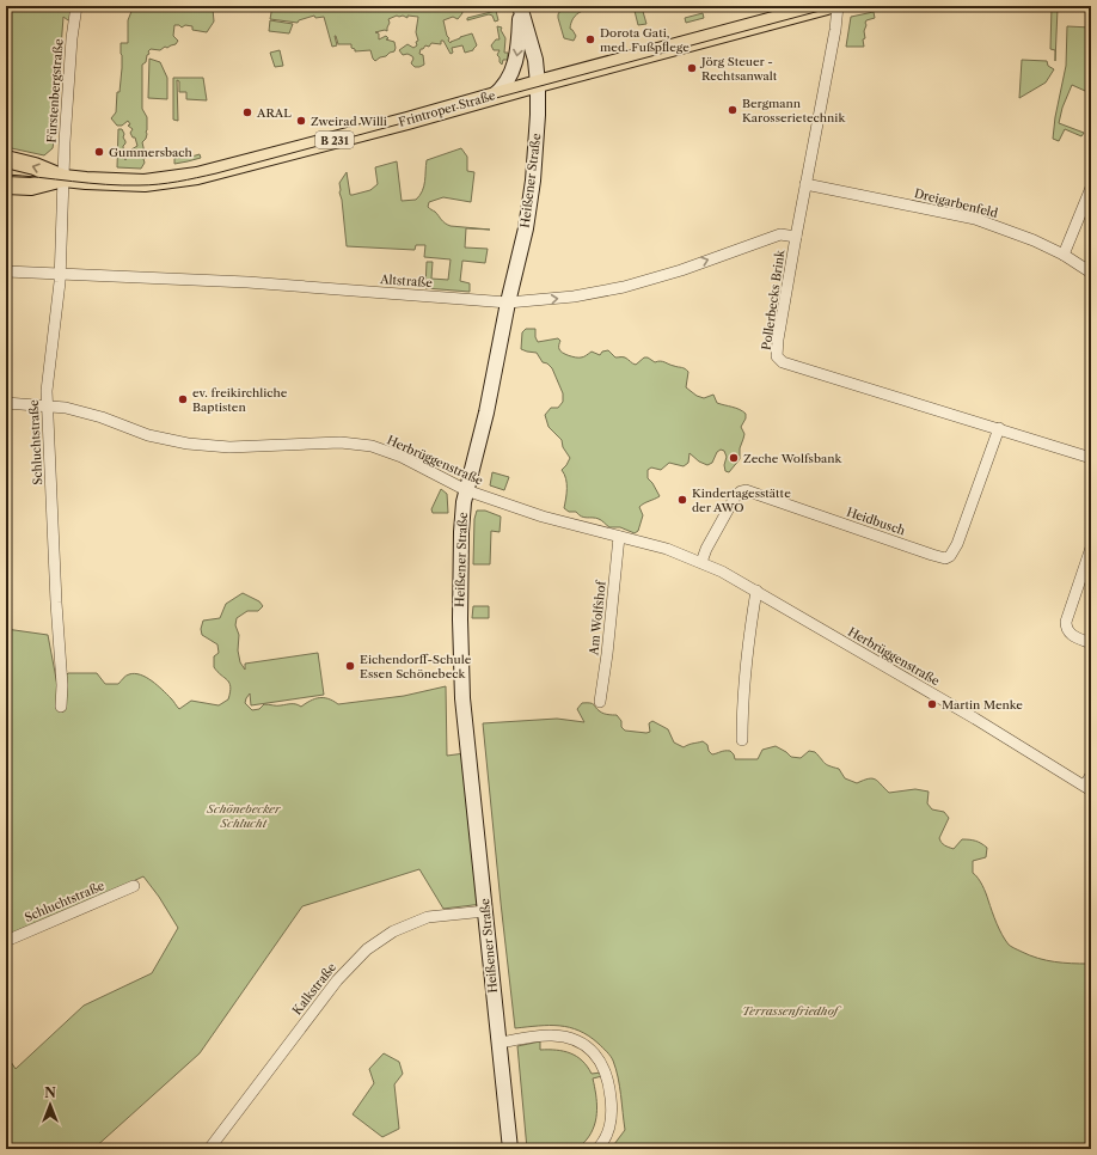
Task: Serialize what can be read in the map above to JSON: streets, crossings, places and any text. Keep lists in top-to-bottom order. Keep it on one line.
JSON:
{"streets":{"main road":["Frintroper Straße","B 231"],"street":["Fürstenbergstraße","Heißener Straße","Dreigarbenfeld","Altstraße","Pollerbecks Brink","Schluchtstraße","Herbrüggenstraße","Heidbusch","Am Wolfshof","Kalkstraße"]},"crossings":[["Fürstenbergstraße","Frintroper Straße"],["Fürstenbergstraße","Schluchtstraße"],["Frintroper Straße","Heißener Straße"],["Frintroper Straße","Schluchtstraße"],["Heißener Straße","Altstraße"],["Heißener Straße","Herbrüggenstraße"],["Heißener Straße","Kalkstraße"],["Dreigarbenfeld","Pollerbecks Brink"],["Altstraße","Pollerbecks Brink"],["Altstraße","Schluchtstraße"],["Pollerbecks Brink","Heidbusch"],["Schluchtstraße","Herbrüggenstraße"],["Herbrüggenstraße","Heidbusch"],["Herbrüggenstraße","Am Wolfshof"]],"one_way":["Altstraße"],"parks":["Schönebecker Schlucht","Terrassenfriedhof"],"places":["Dorota Gati, med. Fußpflege","Jörg Steuer - Rechtsanwalt","Bergmann Karosserietechnik","ARAL","Zweirad Willi","Gummersbach","ev. freikirchliche Baptisten","Zeche Wolfsbank","Kindertagesstätte der AWO","Eichendorff-Schule Essen Schönebeck","Martin Menke"],"north":"top"}
